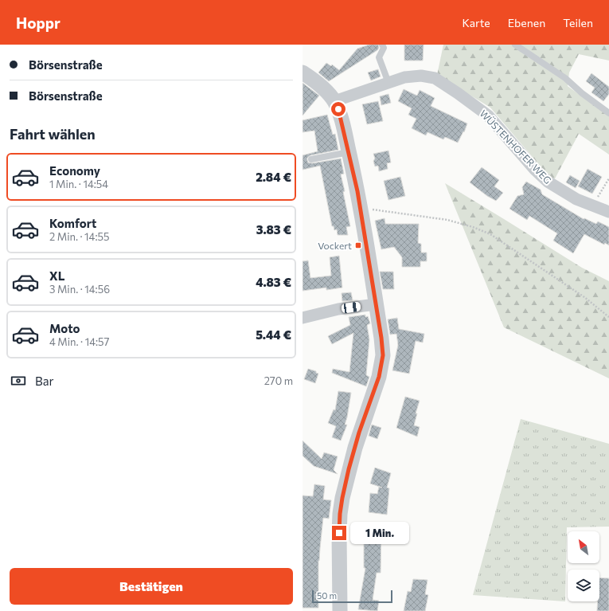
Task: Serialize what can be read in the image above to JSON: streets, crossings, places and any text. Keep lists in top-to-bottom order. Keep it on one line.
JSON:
{"streets":{"street":["WÜSTENHOFER WEG"]},"places":{"transit":["Vockert"]},"scale_bar":"50 m","north":"top left","page":{"header":"Hoppr","nav":["Karte","Ebenen","Teilen"],"banner":["Börsenstraße","Börsenstraße"],"heading":"Fahrt wählen","list":[{"name":"Economy","note":"1 Min. · 14:54","value":"2.84 €"},{"name":"Komfort","note":"2 Min. · 14:55","value":"3.83 €"},{"name":"XL","note":"3 Min. · 14:56","value":"4.83 €"},{"name":"Moto","note":"4 Min. · 14:57","value":"5.44 €"}],"pay":["Bar","270 m"],"bubble":"1 Min.","buttons":"Bestätigen","scale":"50 m"}}
